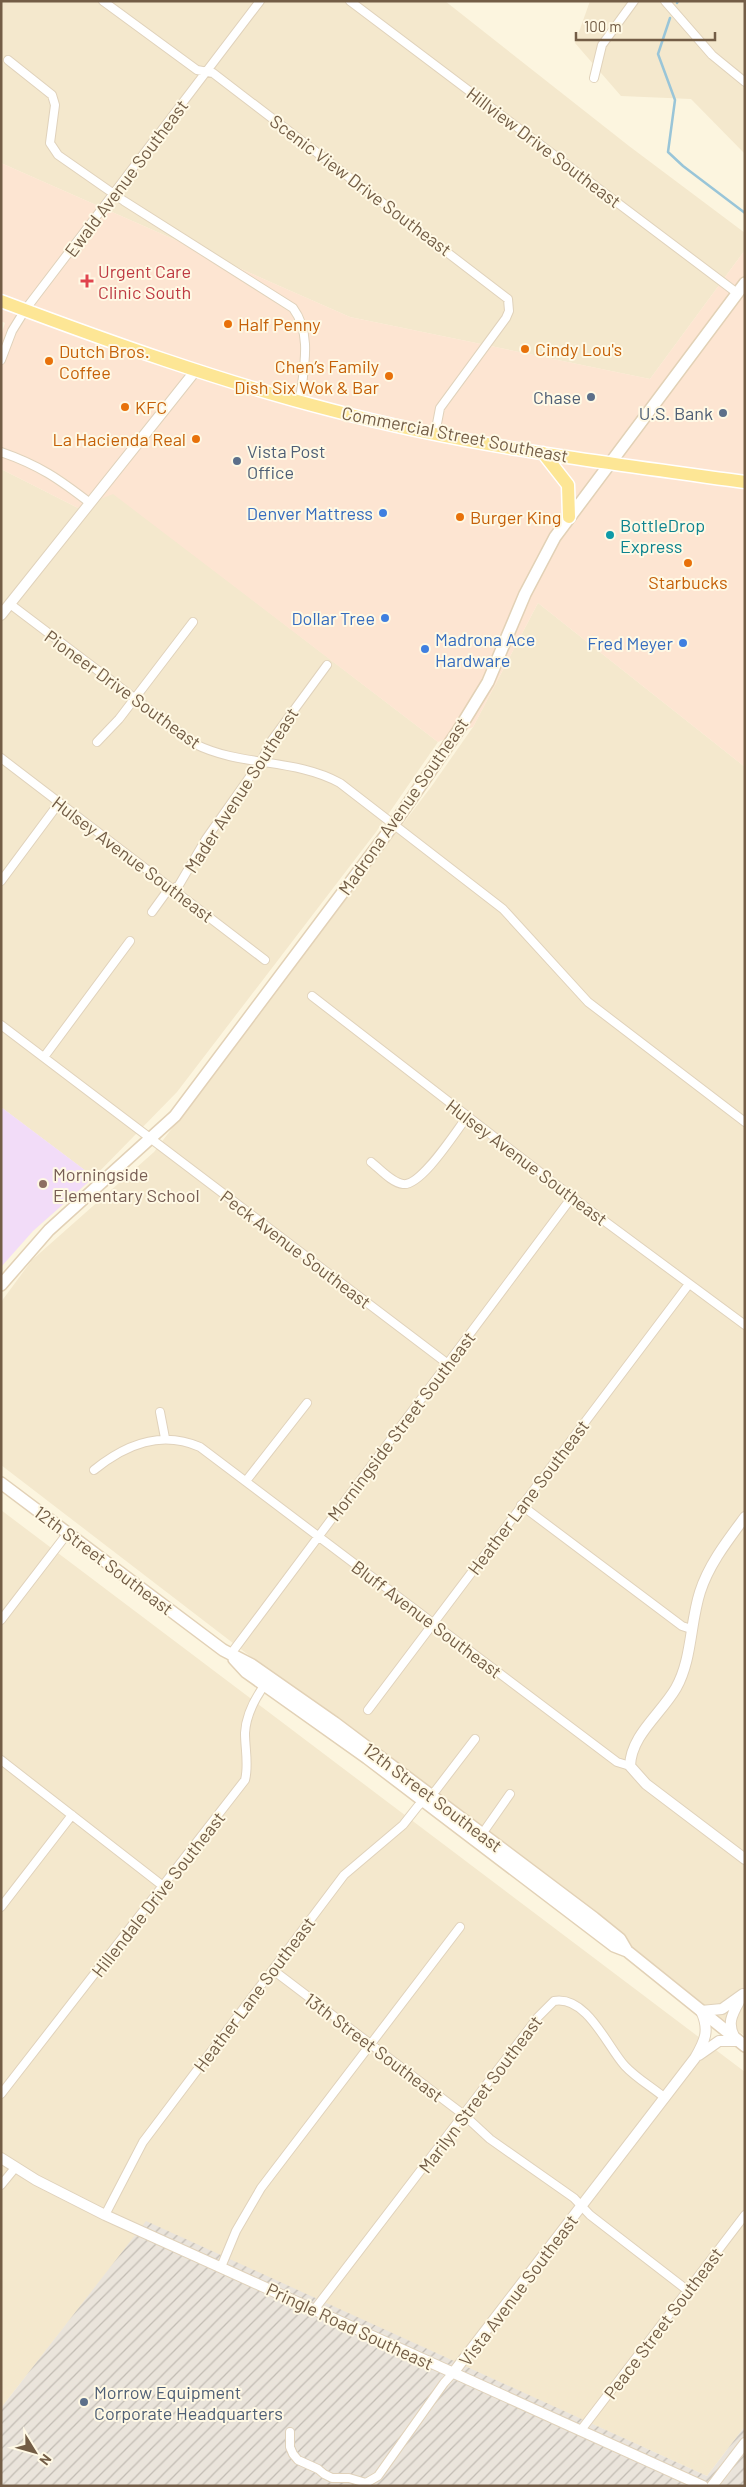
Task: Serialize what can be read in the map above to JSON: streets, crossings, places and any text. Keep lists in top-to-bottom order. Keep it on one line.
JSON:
{"streets":{"main road":["Commercial Street Southeast","Madrona Avenue Southeast","12th Street Southeast"],"street":["Hillview Drive Southeast","Ewald Avenue Southeast","Scenic View Drive Southeast","Pioneer Drive Southeast","Mader Avenue Southeast","Hulsey Avenue Southeast","Peck Avenue Southeast","Morningside Street Southeast","Heather Lane Southeast","Bluff Avenue Southeast","Hillendale Drive Southeast","13th Street Southeast","Marilyn Street Southeast","Vista Avenue Southeast","Peace Street Southeast","Pringle Road Southeast"]},"crossings":[["Hillview Drive Southeast","Madrona Avenue Southeast"],["Ewald Avenue Southeast","Scenic View Drive Southeast"],["Ewald Avenue Southeast","Commercial Street Southeast"],["Scenic View Drive Southeast","Commercial Street Southeast"],["Commercial Street Southeast","Madrona Avenue Southeast"],["Pioneer Drive Southeast","Mader Avenue Southeast"],["Pioneer Drive Southeast","Madrona Avenue Southeast"],["Mader Avenue Southeast","Hulsey Avenue Southeast"],["Madrona Avenue Southeast","Peck Avenue Southeast"],["Hulsey Avenue Southeast","Morningside Street Southeast"],["Hulsey Avenue Southeast","Heather Lane Southeast"],["Peck Avenue Southeast","Morningside Street Southeast"],["Morningside Street Southeast","12th Street Southeast"],["Morningside Street Southeast","Bluff Avenue Southeast"],["Heather Lane Southeast","12th Street Southeast"],["Heather Lane Southeast","Bluff Avenue Southeast"],["Heather Lane Southeast","13th Street Southeast"],["Heather Lane Southeast","Pringle Road Southeast"],["12th Street Southeast","Hillendale Drive Southeast"],["13th Street Southeast","Marilyn Street Southeast"],["13th Street Southeast","Vista Avenue Southeast"],["13th Street Southeast","Peace Street Southeast"],["Marilyn Street Southeast","Vista Avenue Southeast"],["Marilyn Street Southeast","Pringle Road Southeast"],["Vista Avenue Southeast","Pringle Road Southeast"],["Peace Street Southeast","Pringle Road Southeast"]],"places":{"health":["Urgent Care Clinic South"],"other":["Half Penny","Cindy Lou's","Dutch Bros. Coffee","Chen’s Family Dish Six Wok & Bar","Chase","KFC","U.S. Bank","La Hacienda Real","Vista Post Office","Denver Mattress","Burger King","BottleDrop Express","Starbucks","Dollar Tree","Fred Meyer","Madrona Ace Hardware","Morningside Elementary School","Morrow Equipment Corporate Headquarters"]},"scale_bar":"100 m","north":"bottom right"}
